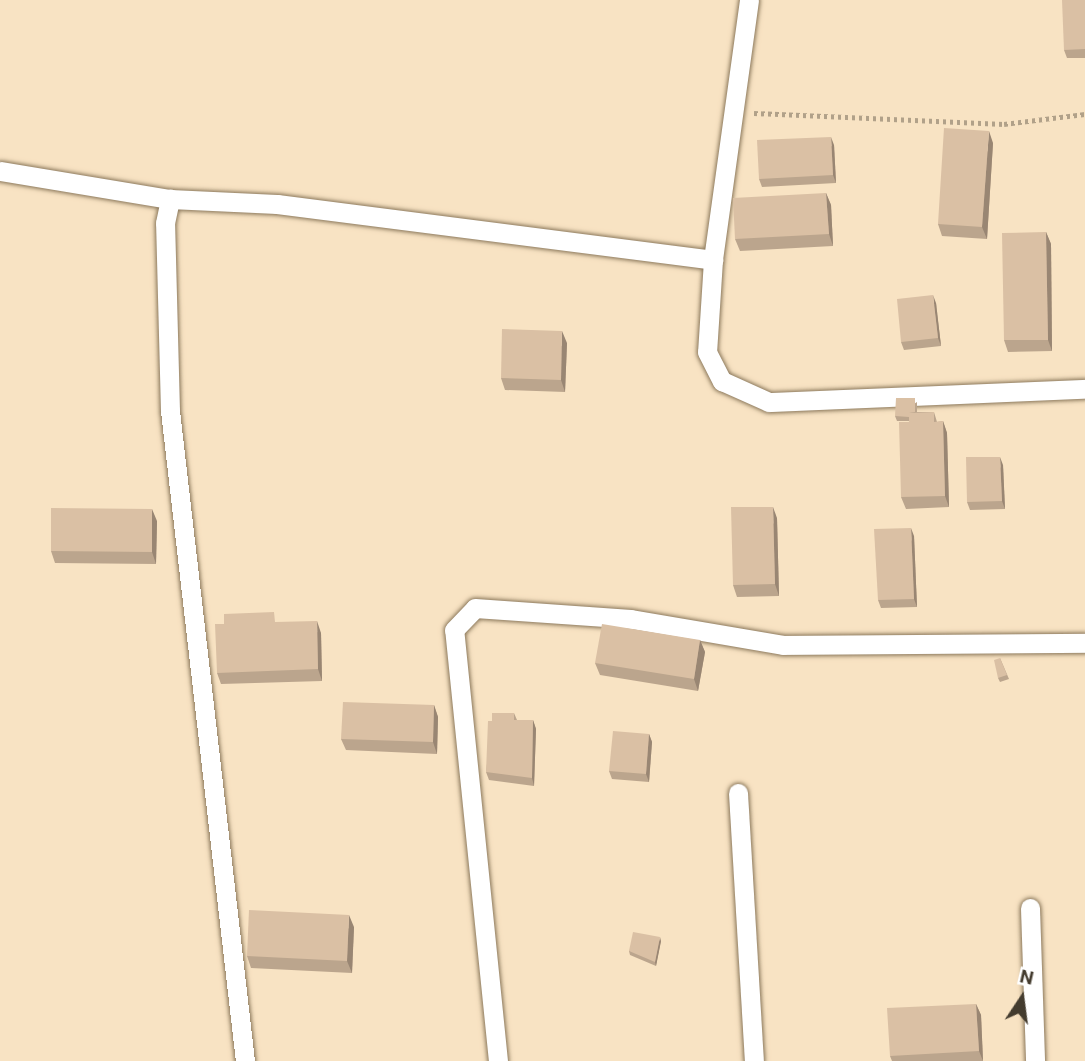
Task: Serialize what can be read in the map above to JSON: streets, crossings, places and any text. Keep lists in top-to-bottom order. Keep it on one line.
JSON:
{"north":"top"}
